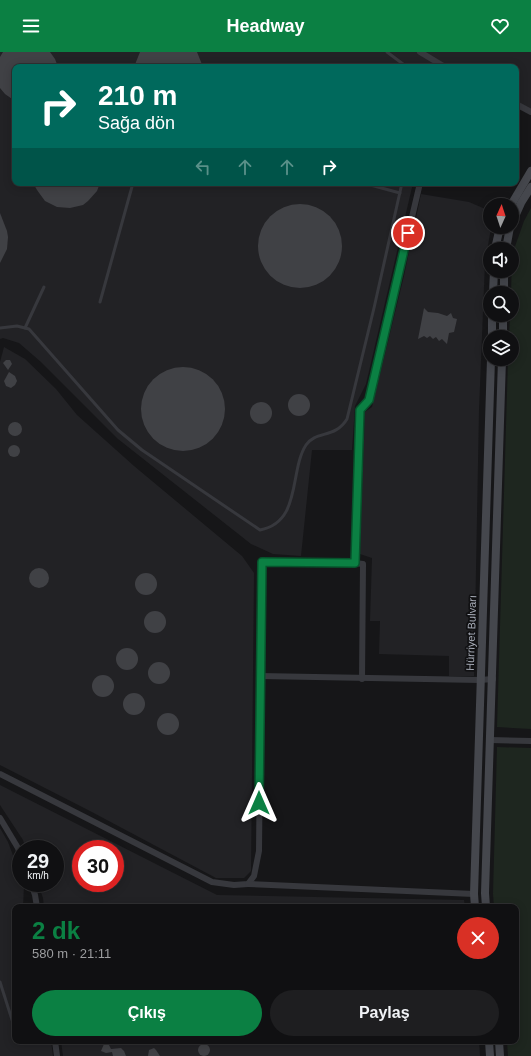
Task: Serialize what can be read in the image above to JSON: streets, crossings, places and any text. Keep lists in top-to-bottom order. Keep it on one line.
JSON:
{"streets":{"main road":["Hürriyet Bulvarı"]},"north":"top","page":{"header":"Headway","turn":["210 m","Sağa dön"],"speed":"29 km/h","limit":"30","heading":["2 dk","580 m · 21:11"],"buttons":["Çıkış","Paylaş"]}}
